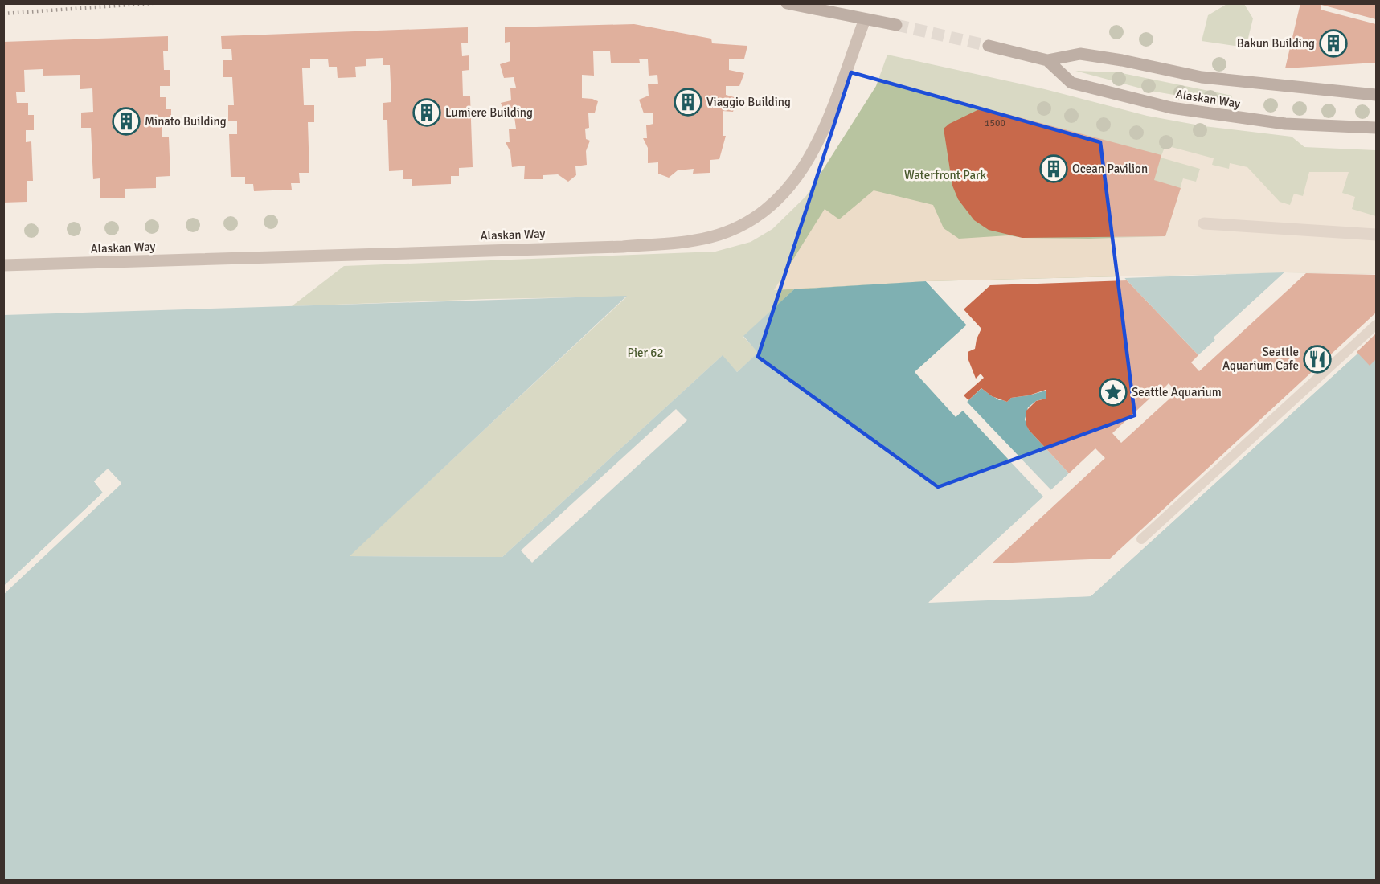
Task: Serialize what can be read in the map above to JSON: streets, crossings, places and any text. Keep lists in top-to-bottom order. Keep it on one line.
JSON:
{"streets":{"main road":["Alaskan Way"]},"parks":["Waterfront Park","Pier 62"],"places":{"building":["Bakun Building","Viaggio Building","Lumiere Building","Minato Building","Ocean Pavilion"],"restaurant":["Seattle Aquarium Cafe"],"place":["Seattle Aquarium"]},"house_numbers":["1500"]}
